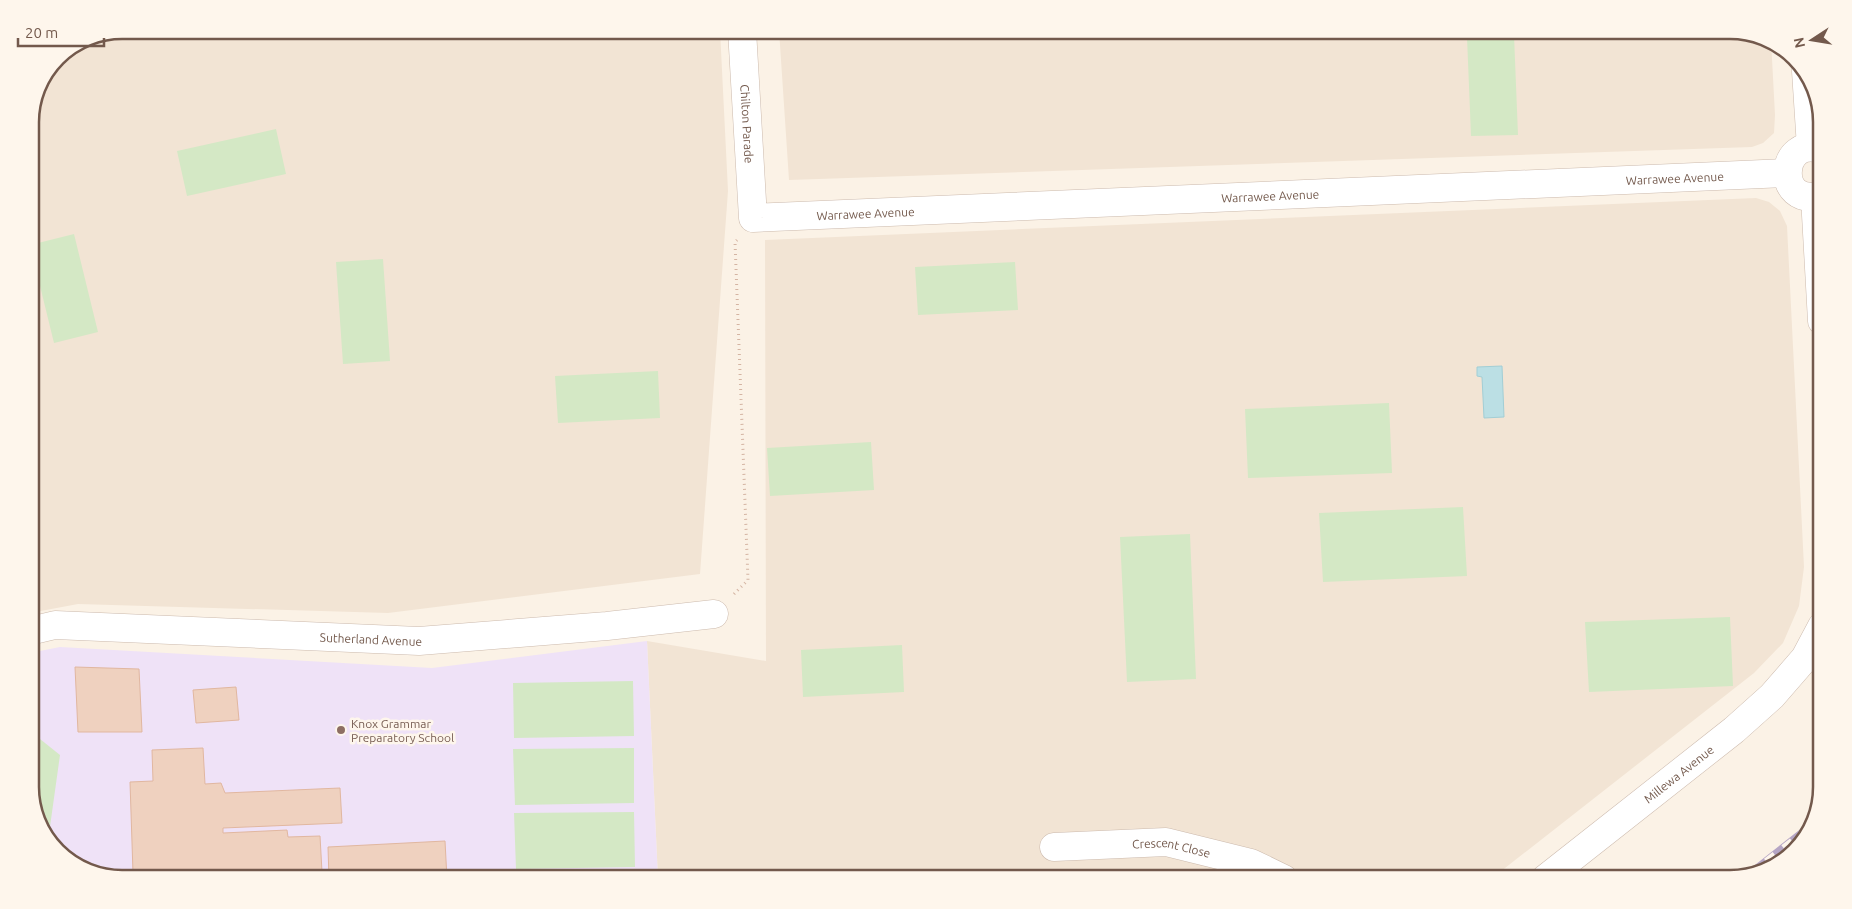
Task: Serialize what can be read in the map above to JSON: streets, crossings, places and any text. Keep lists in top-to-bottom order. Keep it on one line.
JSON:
{"streets":{"street":["Chilton Parade","Warrawee Avenue","Sutherland Avenue","Millewa Avenue","Crescent Close"]},"crossings":[["Chilton Parade","Warrawee Avenue"]],"places":["Knox Grammar Preparatory School"],"scale_bar":"20 m","north":"left"}
